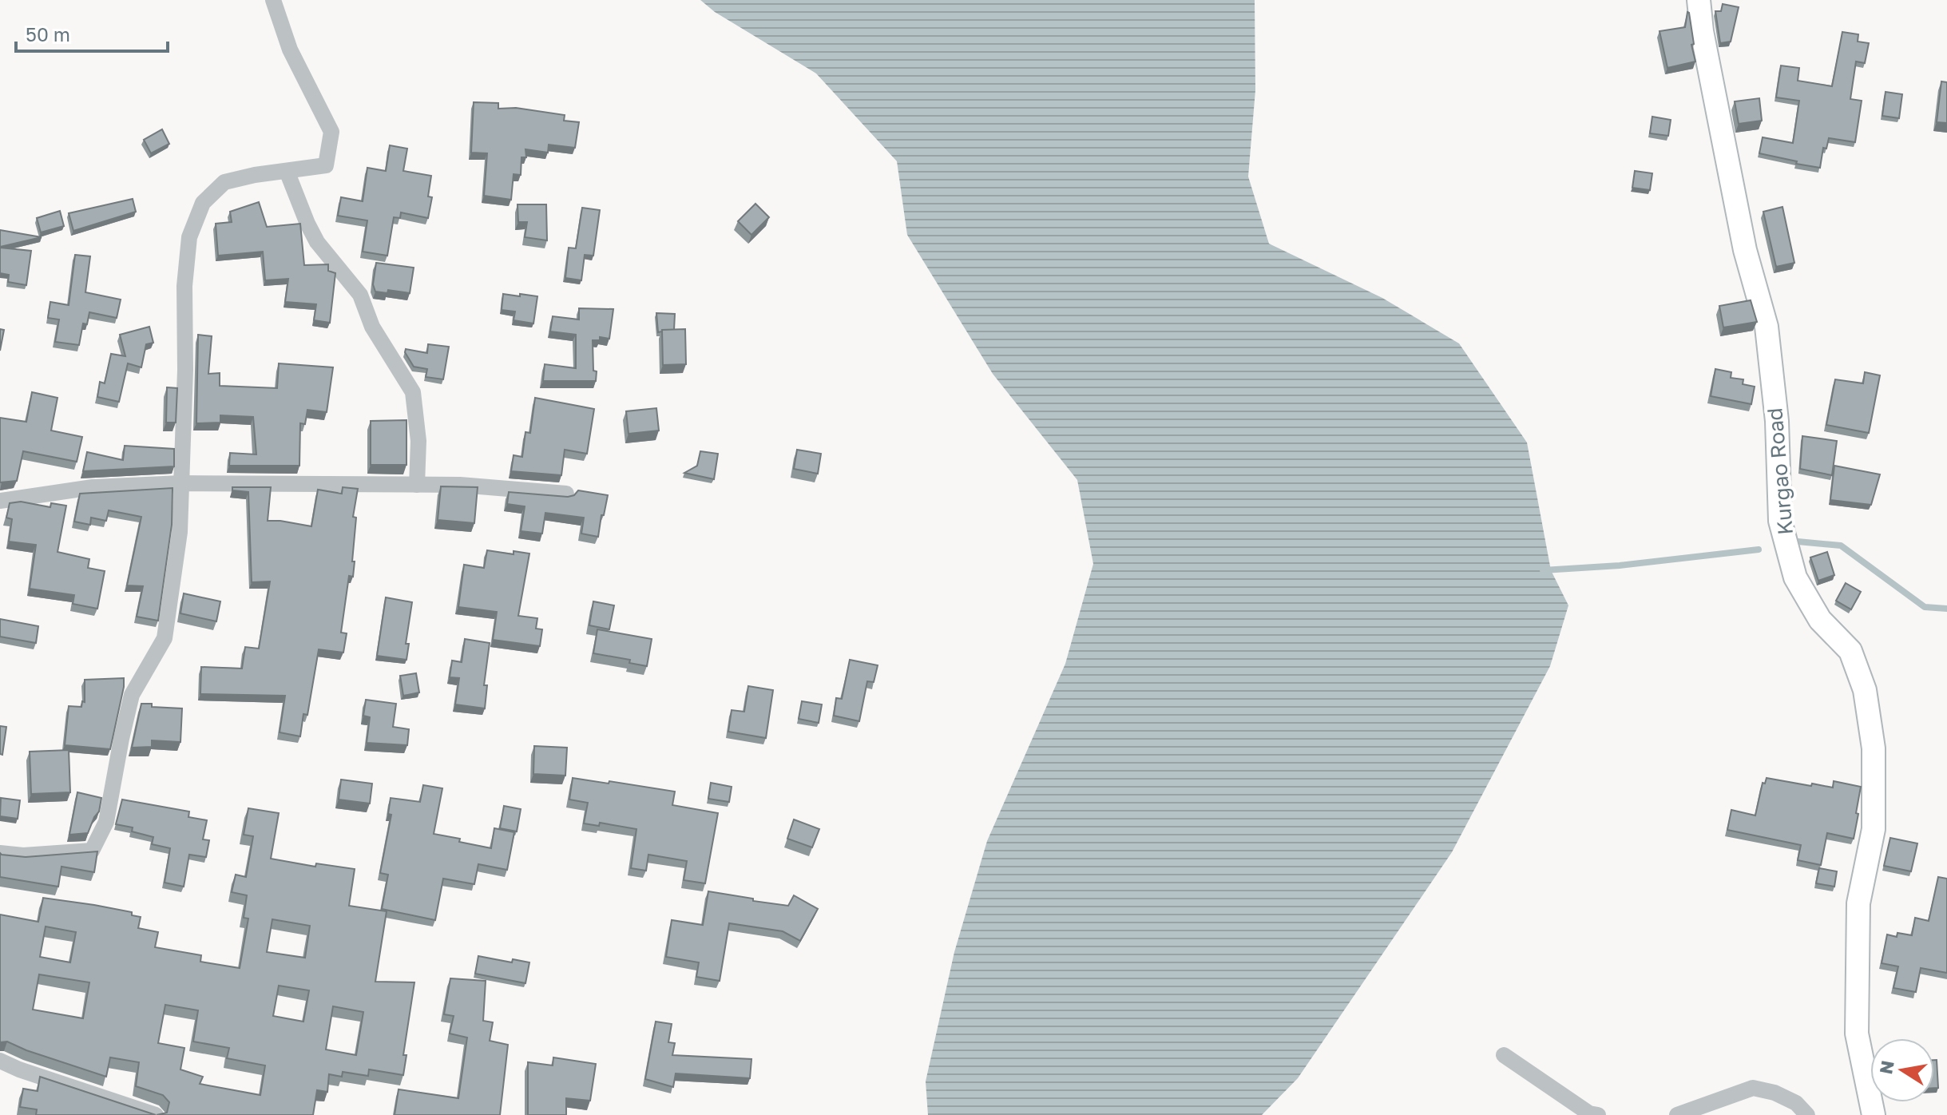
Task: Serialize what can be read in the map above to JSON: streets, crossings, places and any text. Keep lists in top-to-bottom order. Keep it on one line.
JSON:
{"streets":{"street":["Kurgao Road"]},"scale_bar":"50 m","north":"left"}
